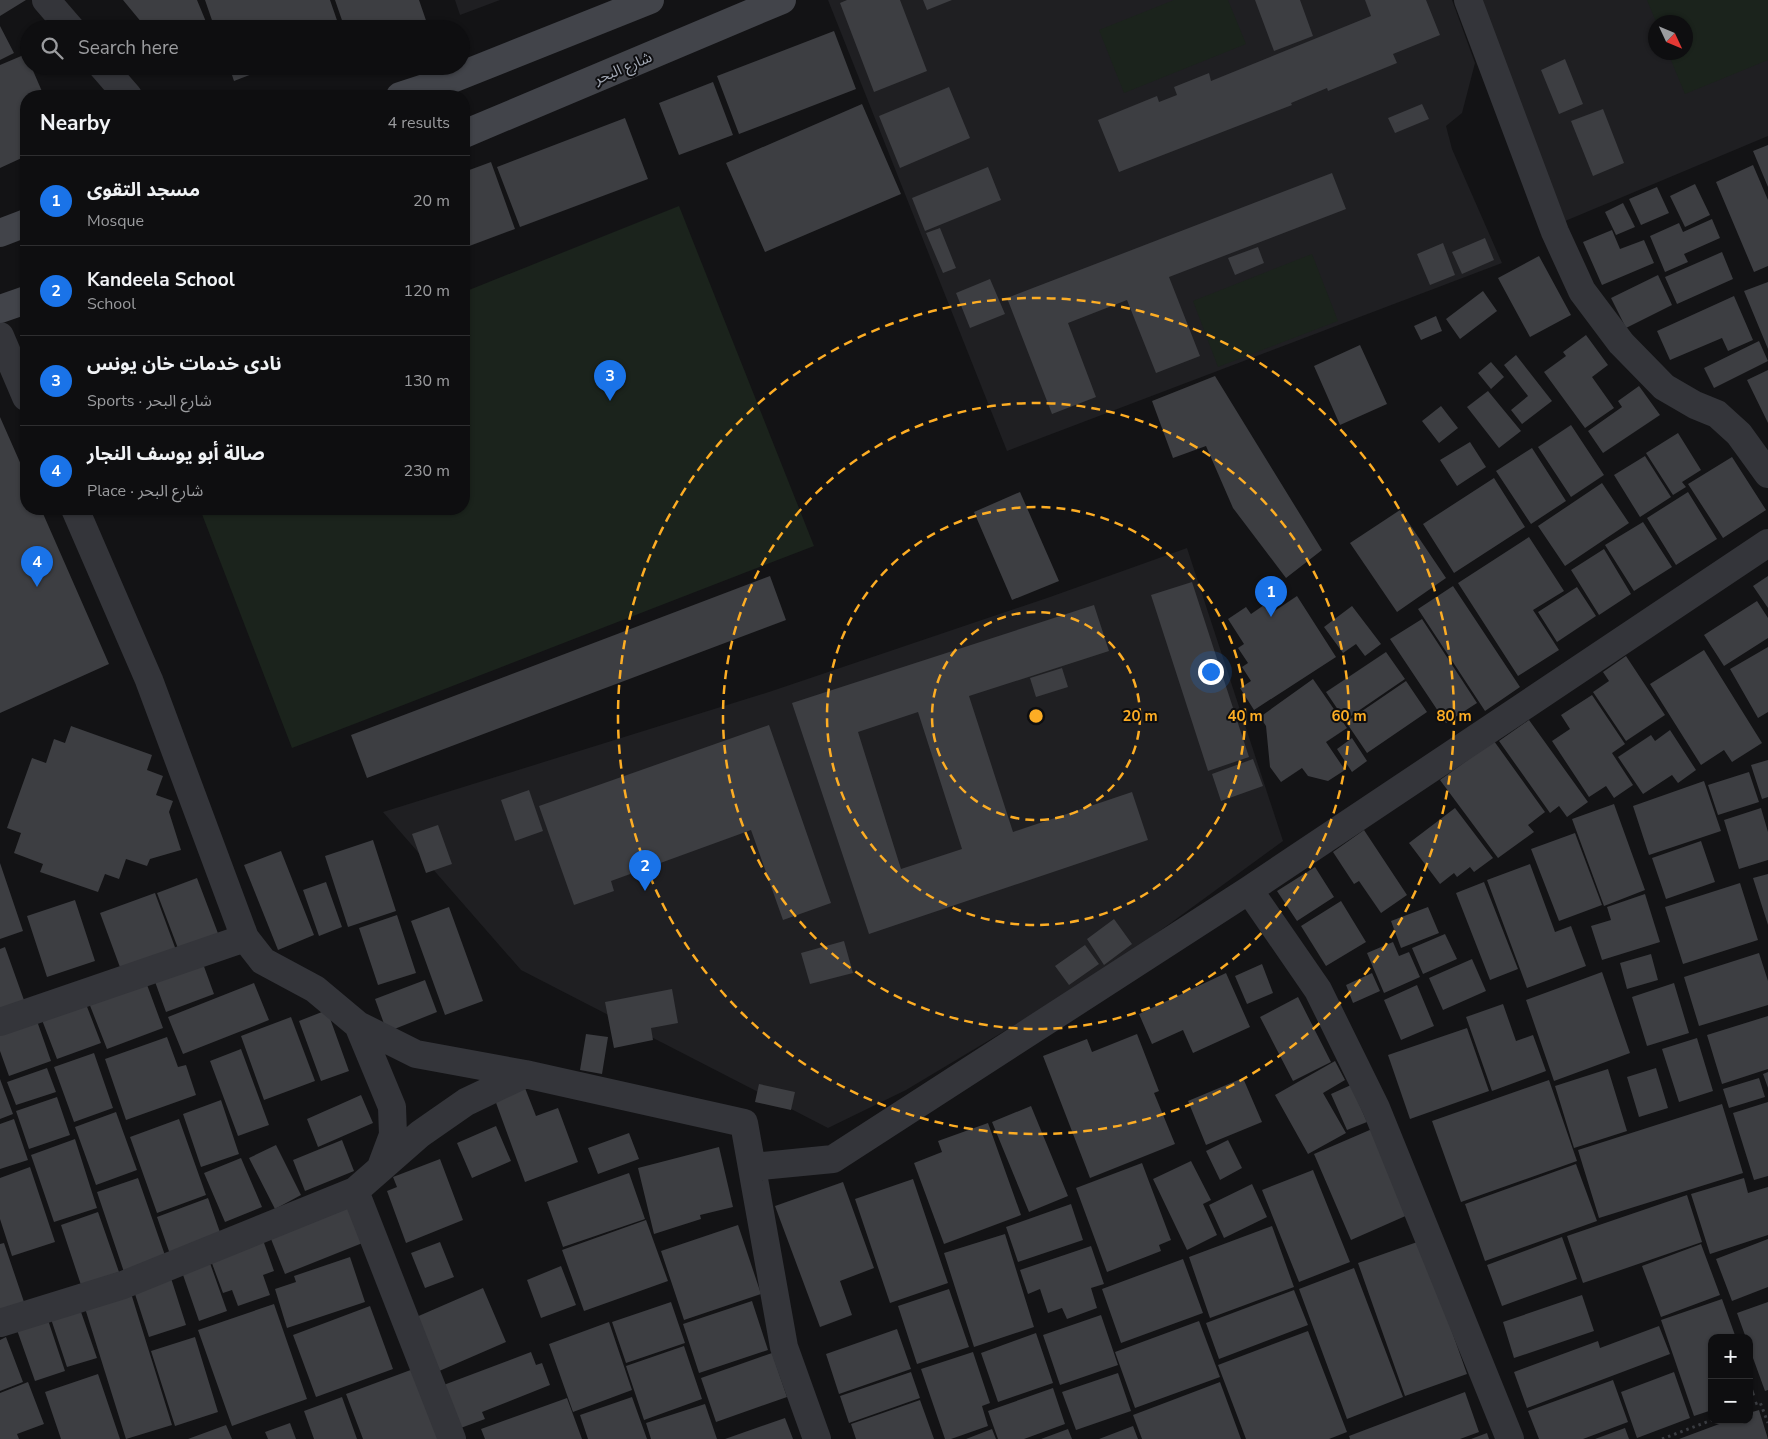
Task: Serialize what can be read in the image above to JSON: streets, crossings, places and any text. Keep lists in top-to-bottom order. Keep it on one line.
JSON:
{"streets":{"main road":["شارع البحر"]},"north":"bottom right","page":{"search":"Search here","heading":["Nearby","4 results"],"list":[{"mark":"1","name":"مسجد التقوى","note":"Mosque","value":"20 m"},{"mark":"2","name":"Kandeela School","note":"School","value":"120 m"},{"mark":"3","name":"نادى خدمات خان يونس","note":"Sports · شارع البحر","value":"130 m"},{"mark":"4","name":"صالة أبو يوسف النجار","note":"Place · شارع البحر","value":"230 m"}],"pins":["3","4","1","2"],"map_buttons":["+","−"]},"rings":["20 m","40 m","60 m","80 m"]}
